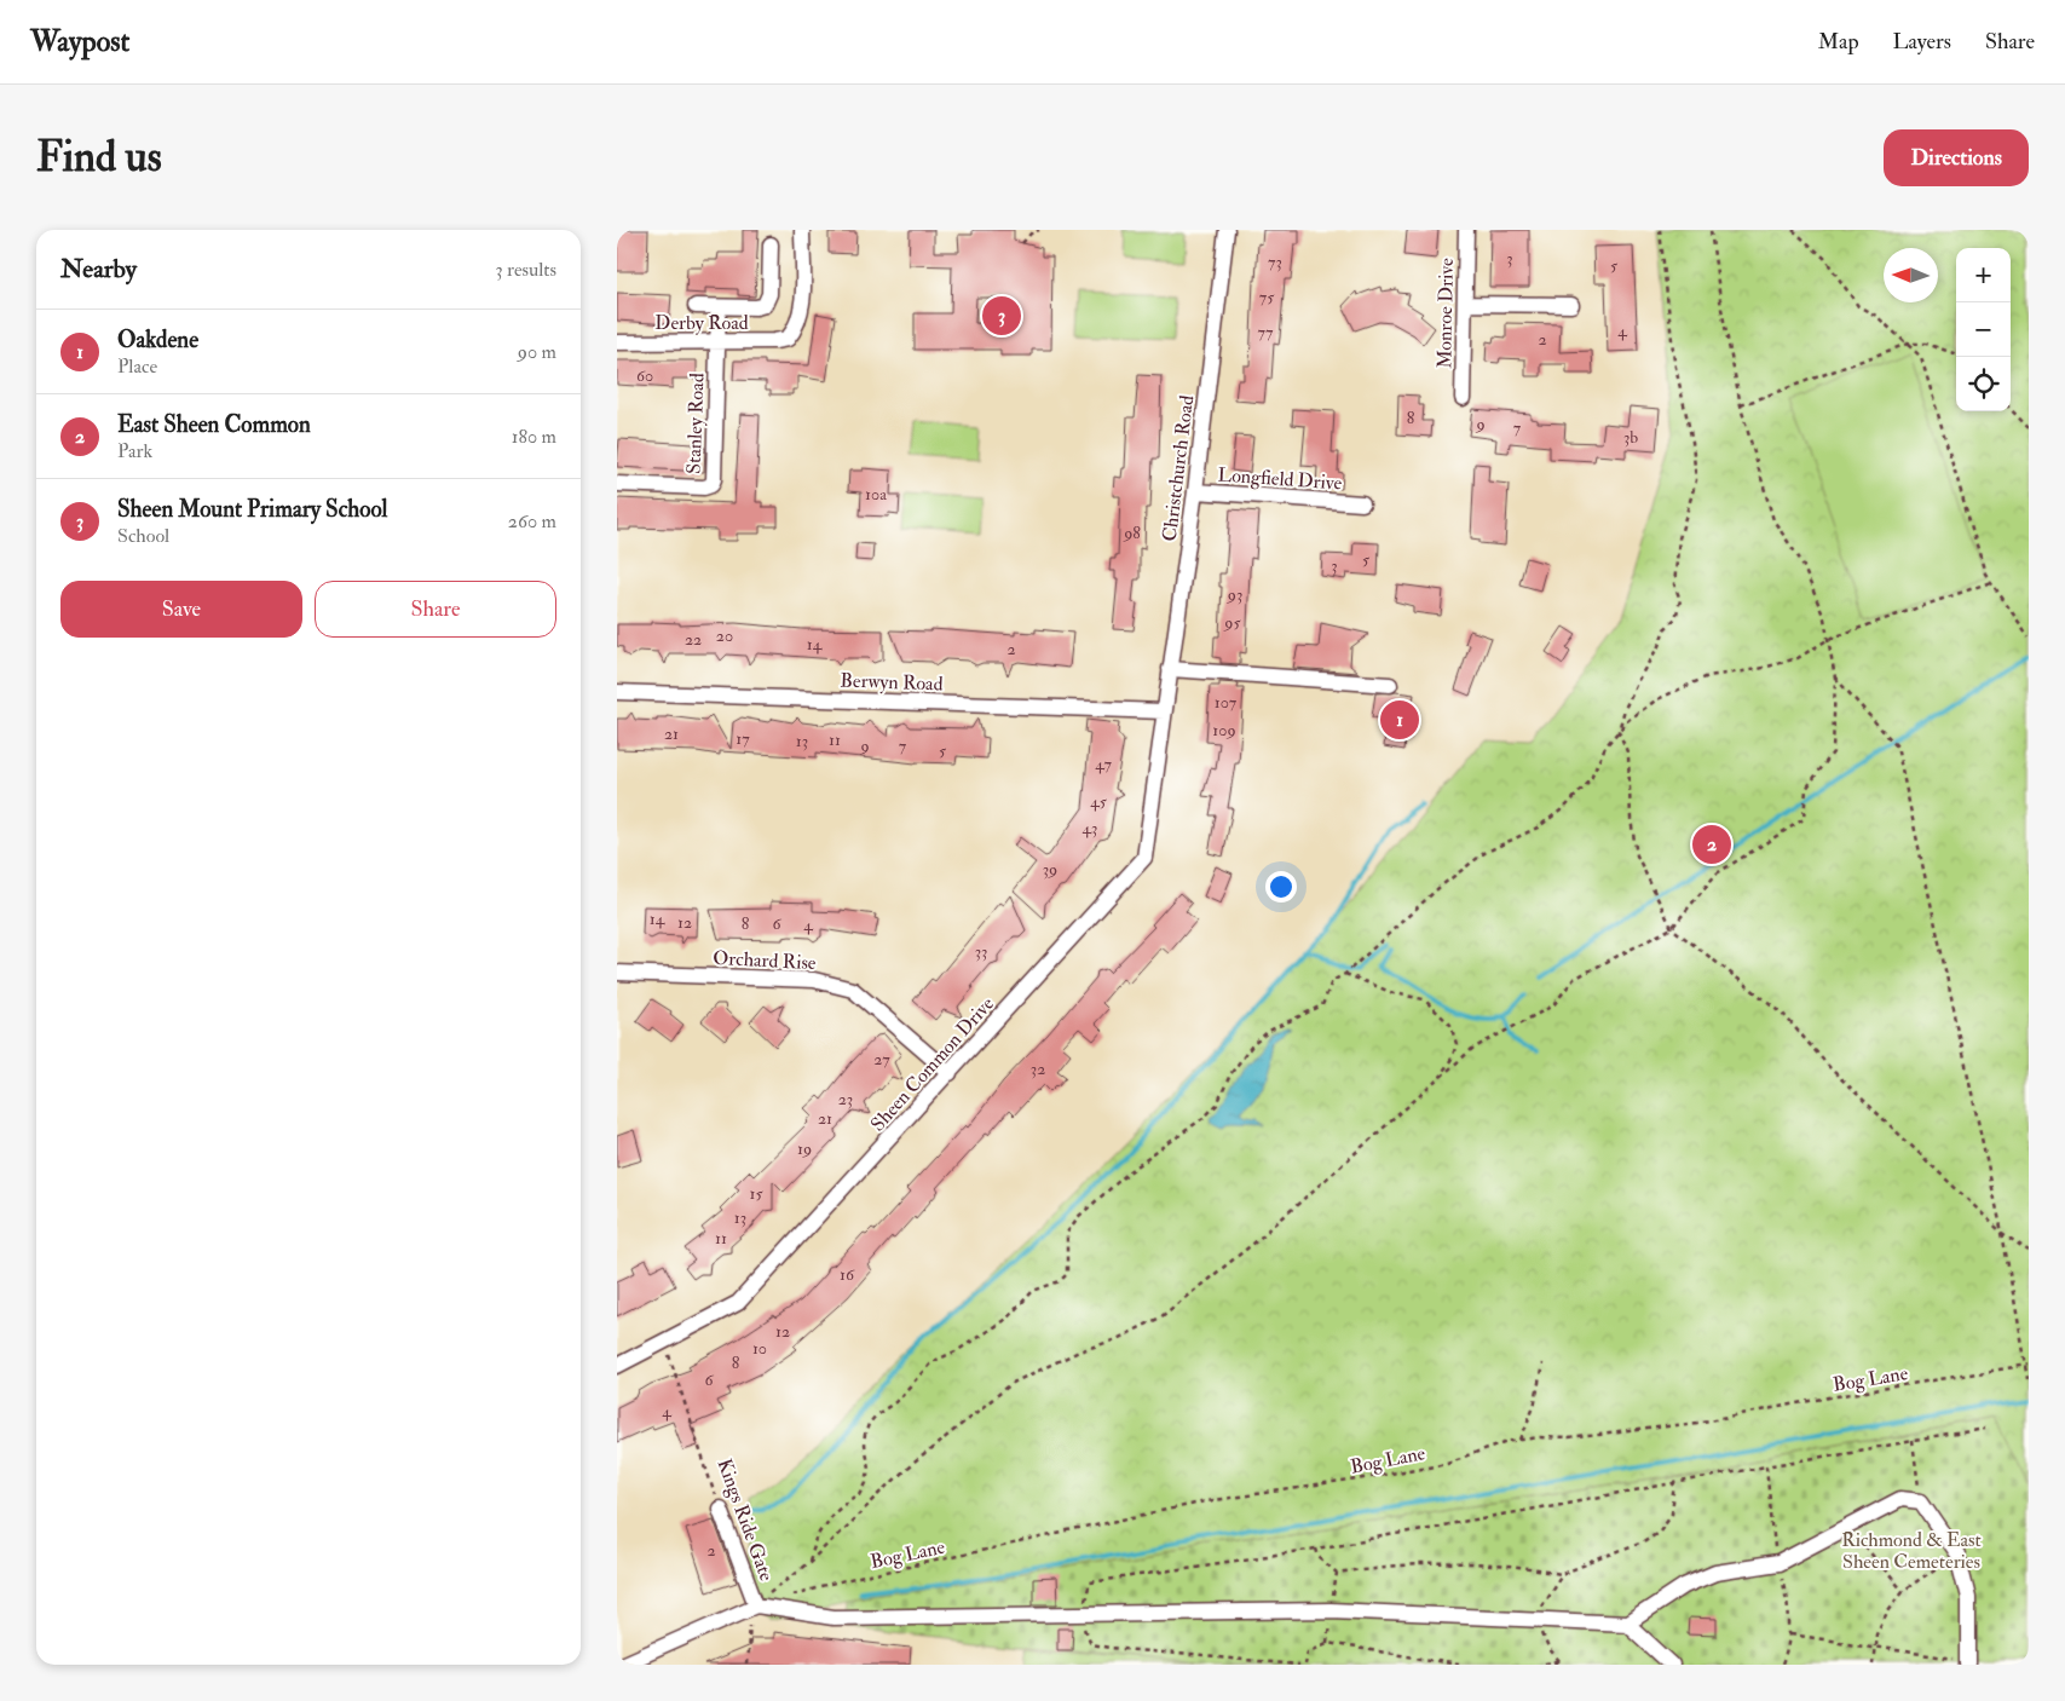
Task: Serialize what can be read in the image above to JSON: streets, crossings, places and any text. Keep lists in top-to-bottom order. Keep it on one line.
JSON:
{"streets":{"street":["Monroe Drive","Derby Road","Stanley Road","Christchurch Road","Longfield Drive","Berwyn Road","Orchard Rise","Sheen Common Drive","Kings Ride Gate"],"path":["Bog Lane"]},"crossings":[["Derby Road","Stanley Road"],["Christchurch Road","Longfield Drive"],["Christchurch Road","Berwyn Road"],["Christchurch Road","Sheen Common Drive"],["Berwyn Road","Sheen Common Drive"],["Orchard Rise","Sheen Common Drive"],["Sheen Common Drive","Kings Ride Gate"]],"parks":["Richmond & East Sheen Cemeteries"],"house_numbers":["3","73","5","75","4","77","2","60","8","9","7","3b","10a","98","5","3","93","95","20","22","14","2","107","109","21","17","11","13","9","7","5","47","45","43","39","14","12","8","6","4","33","27","32","23","21","19","15","13","11","16","12","10","8","6","4","2"],"north":"left","page":{"header":"Waypost","nav":["Map","Layers","Share"],"buttons":["Directions",["Save","Share"]],"title":"Find us","heading":["Nearby","3 results"],"map_buttons":["+","−"],"pins":["3","1","2"],"list":[{"mark":"1","name":"Oakdene","note":"Place","value":"90 m"},{"mark":"2","name":"East Sheen Common","note":"Park","value":"180 m"},{"mark":"3","name":"Sheen Mount Primary School","note":"School","value":"260 m"}]}}
